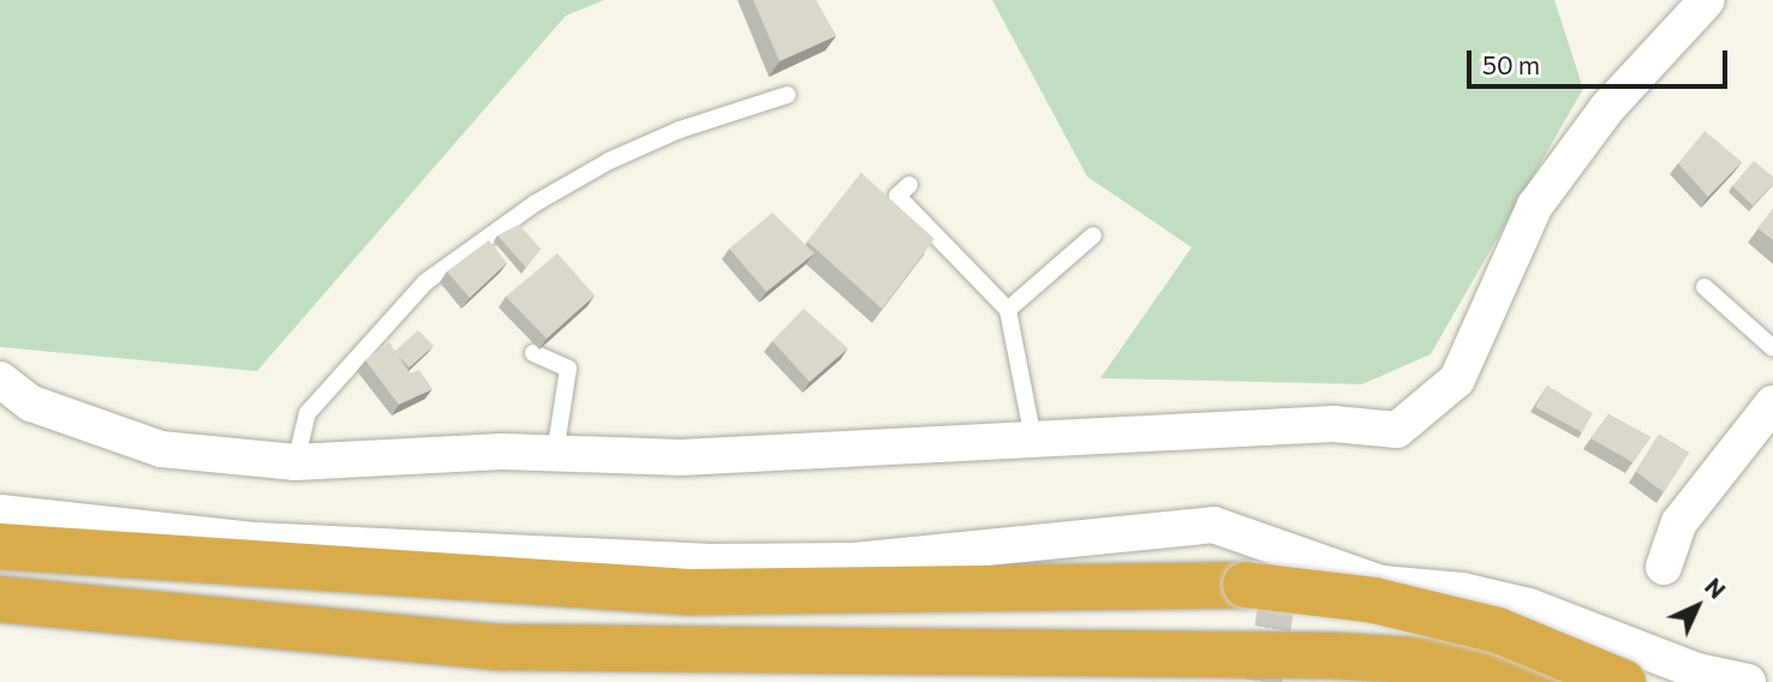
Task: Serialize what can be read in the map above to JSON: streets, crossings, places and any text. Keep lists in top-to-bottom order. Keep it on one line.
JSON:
{"scale_bar":"50 m","north":"top right"}
